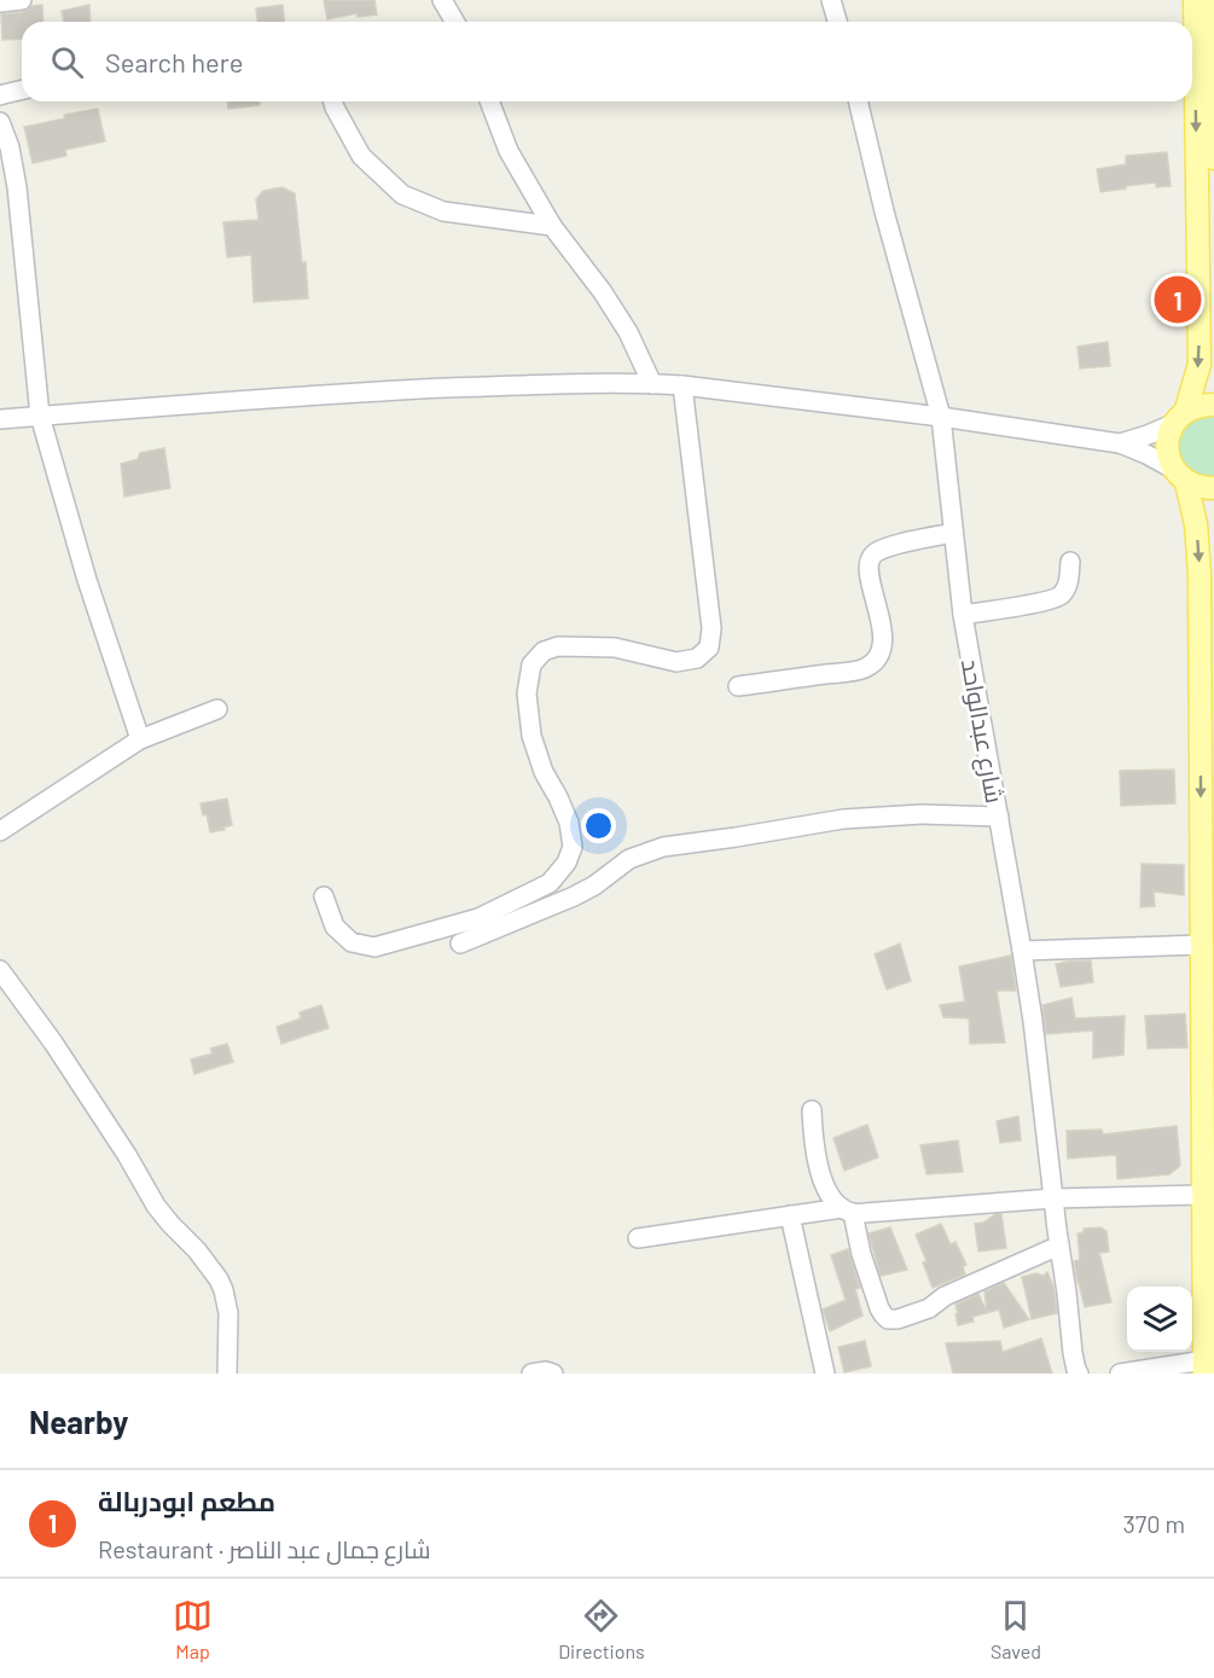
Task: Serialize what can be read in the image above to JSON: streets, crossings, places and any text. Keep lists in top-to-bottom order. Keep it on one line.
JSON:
{"streets":{"street":["شارع عبدالواحد"]},"page":{"search":"Search here","pins":"1","heading":"Nearby","list":[{"mark":"1","name":"مطعم ابودربالة","note":"Restaurant · شارع جمال عبد الناصر","value":"370 m"}],"nav":["Map","Directions","Saved"]}}
